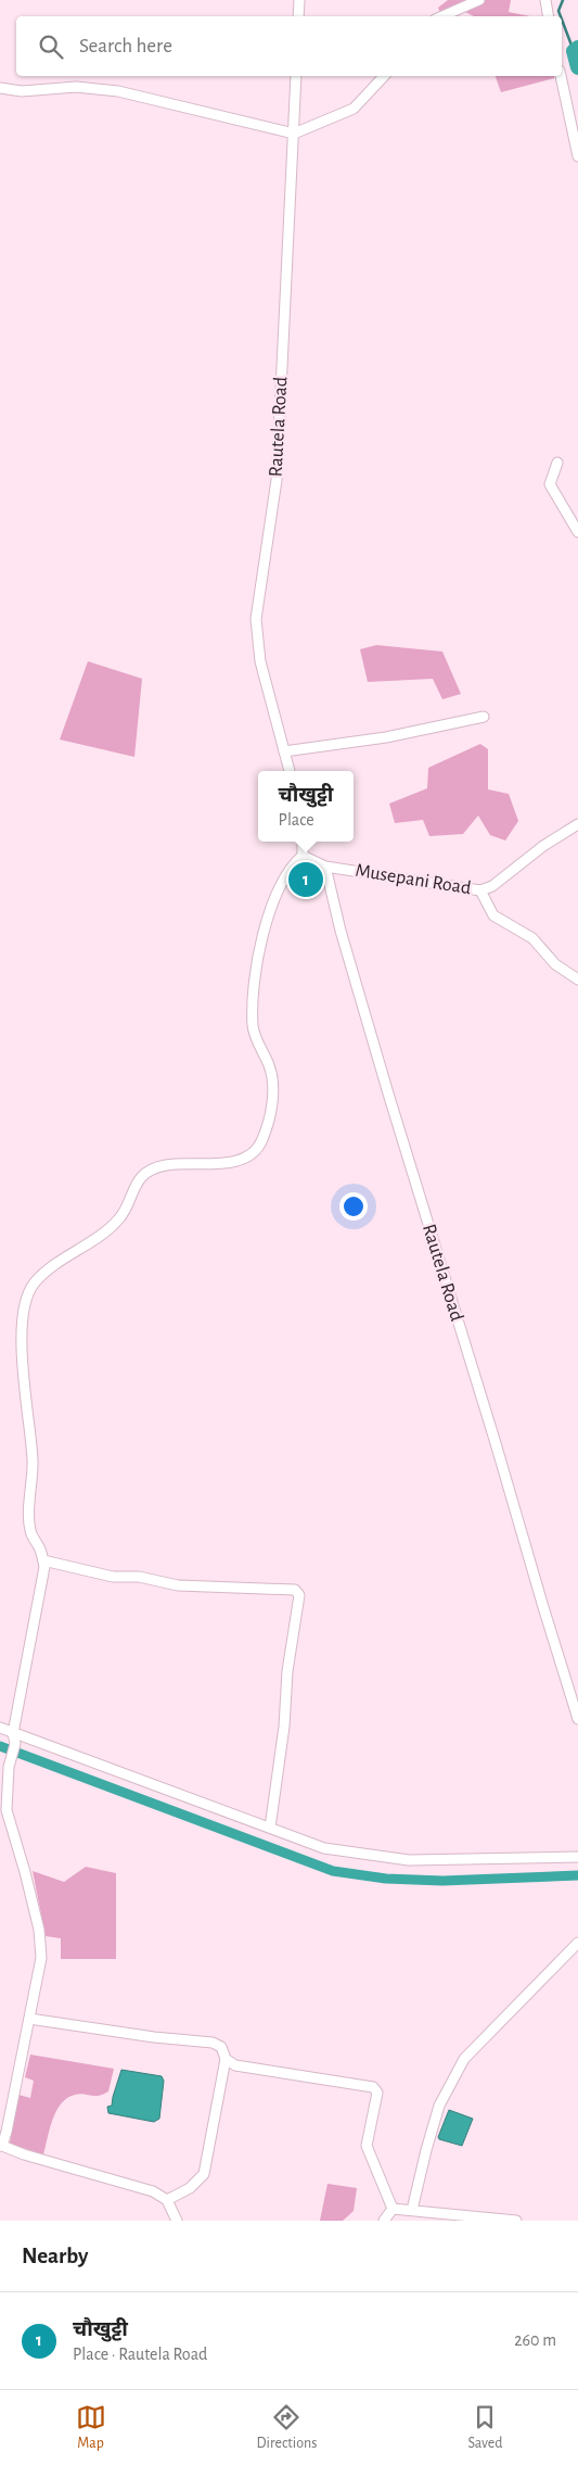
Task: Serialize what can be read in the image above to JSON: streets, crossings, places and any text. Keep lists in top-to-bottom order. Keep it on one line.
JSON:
{"streets":{"street":["Rautela Road","Musepani Road"]},"crossings":[["Rautela Road","Musepani Road"]],"page":{"search":"Search here","popup":["चौखुट्टी","Place"],"pins":"1","heading":"Nearby","list":[{"mark":"1","name":"चौखुट्टी","note":"Place · Rautela Road","value":"260 m"}],"nav":["Map","Directions","Saved"]}}
